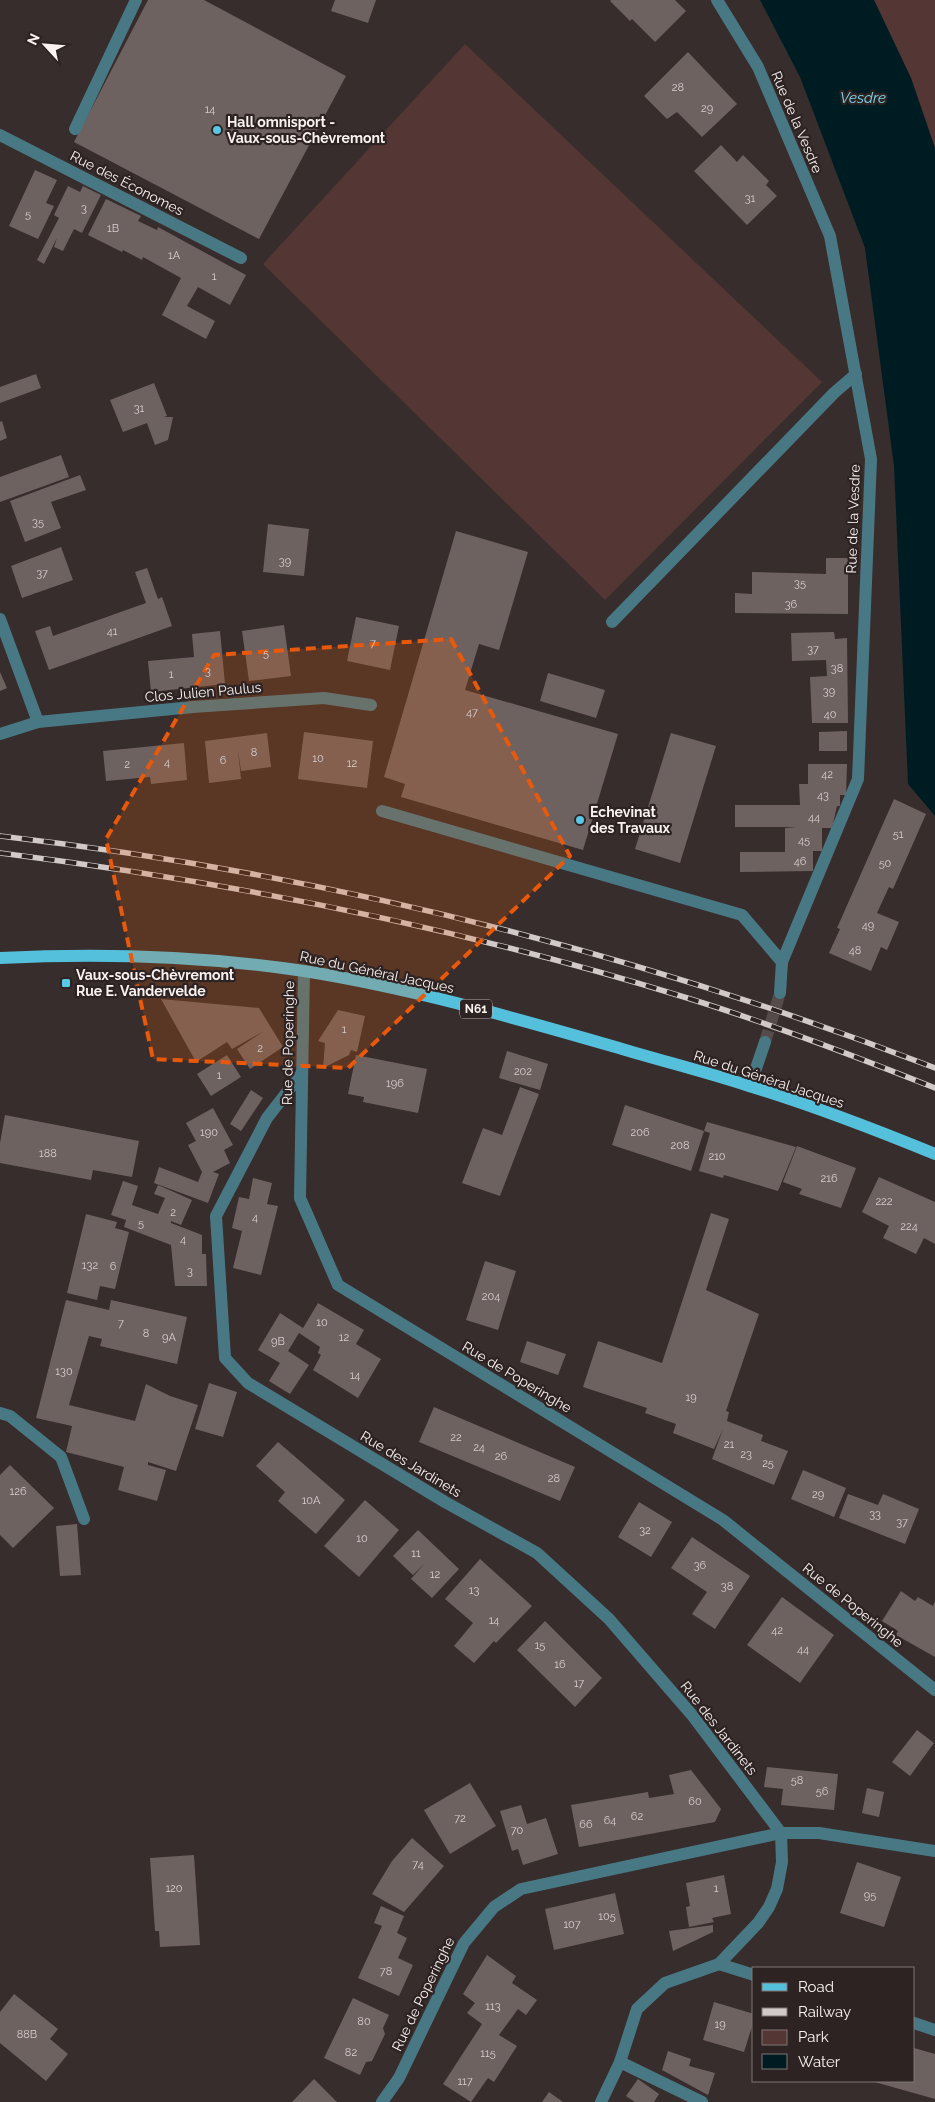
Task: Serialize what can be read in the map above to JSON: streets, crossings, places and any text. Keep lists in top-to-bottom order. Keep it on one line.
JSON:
{"streets":{"main road":["Rue du Général Jacques","N61"],"street":["Rue de la Vesdre","Rue des Économes","Clos Julien Paulus","Rue de Poperinghe","Rue des Jardinets"]},"crossings":[["Rue du Général Jacques","Rue de Poperinghe"],["Rue de Poperinghe","Rue des Jardinets"]],"water":["Vesdre"],"places":{"other":["Hall omnisport - Vaux-sous-Chèvremont","Echevinat des Travaux"],"transit":["Vaux-sous-Chèvremont Rue E. Vandervelde"]},"house_numbers":["28","29","14","31","3","5","1B","1A","1","31","35","39","37","35","36","41","7","37","5","38","3","1","39","47","40","8","10","6","4","12","2","42","43","44","51","45","46","50","49","48","1","2","202","1","196","190","206","208","188","210","216","222","2","4","5","224","4","132","6","3","204","10","7","8","9A","12","9B","130","14","19","22","21","24","23","26","25","28","126","29","10A","33","37","32","10","11","36","12","38","13","14","42","15","44","16","17","58","56","60","62","72","64","66","70","74","120","1","95","105","107","78","113","80","19","88B","82","115","117"],"legend":["Road","Railway","Park","Water"],"north":"top left"}
